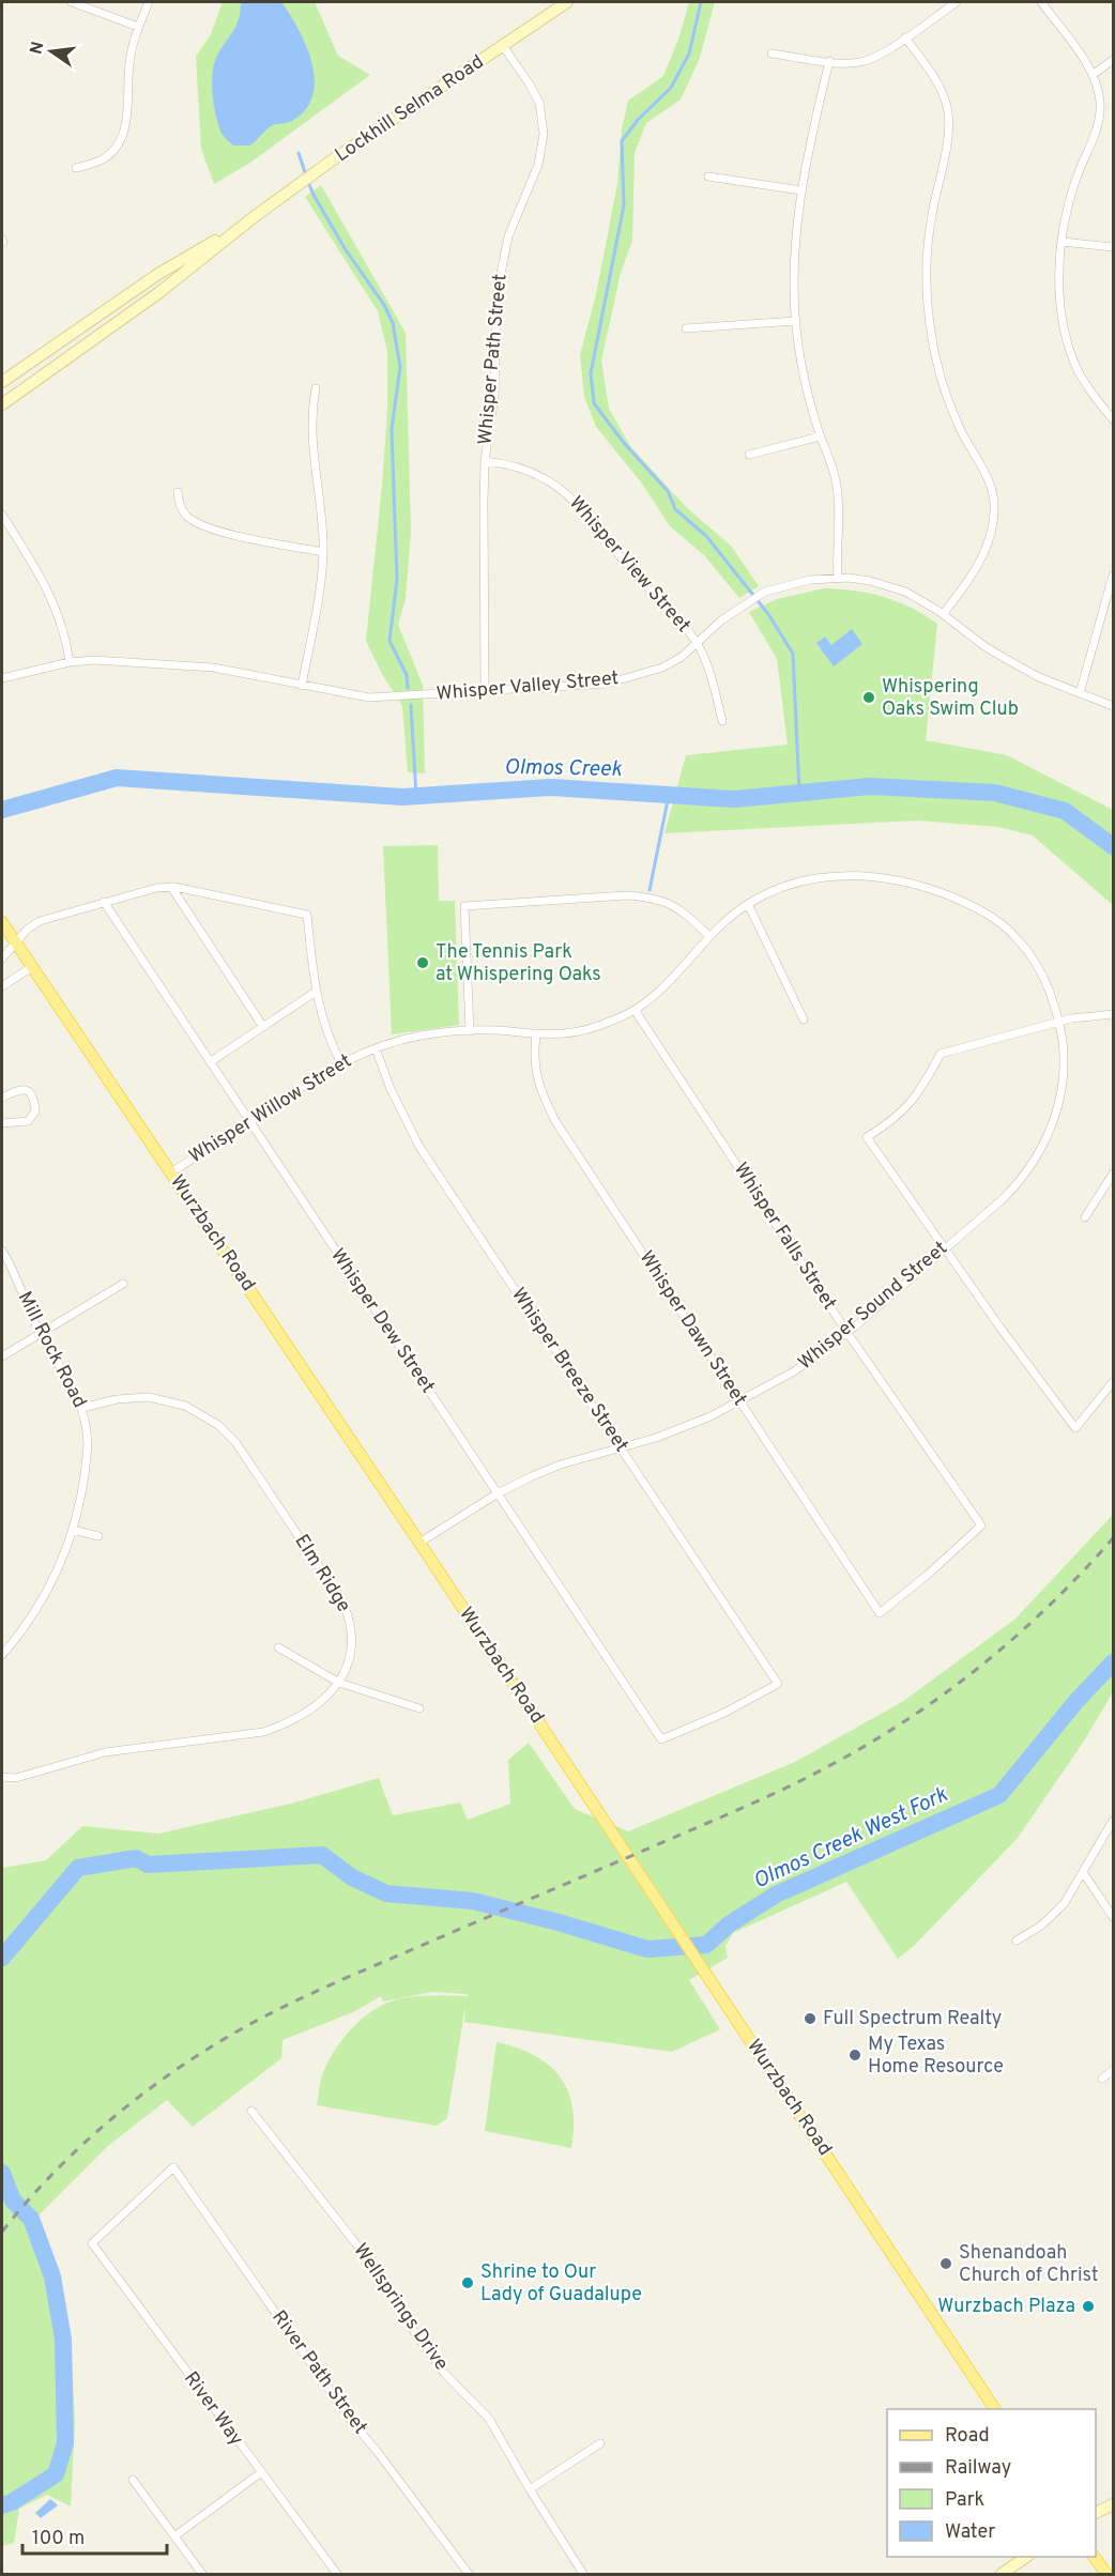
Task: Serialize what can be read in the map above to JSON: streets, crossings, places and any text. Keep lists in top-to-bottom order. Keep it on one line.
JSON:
{"streets":{"main road":["Lockhill Selma Road","Wurzbach Road"],"street":["Whisper Path Street","Whisper View Street","Whisper Valley Street","Whisper Willow Street","Whisper Falls Street","Whisper Sound Street","Whisper Dew Street","Whisper Dawn Street","Mill Rock Road","Whisper Breeze Street","Elm Ridge","Wellsprings Drive","River Path Street","River Way"]},"crossings":[["Lockhill Selma Road","Whisper Path Street"],["Whisper Path Street","Whisper View Street"],["Whisper Path Street","Whisper Valley Street"],["Whisper View Street","Whisper Valley Street"],["Whisper Willow Street","Wurzbach Road"],["Whisper Willow Street","Whisper Falls Street"],["Whisper Willow Street","Whisper Sound Street"],["Whisper Willow Street","Whisper Dew Street"],["Whisper Willow Street","Whisper Dawn Street"],["Whisper Willow Street","Whisper Breeze Street"],["Wurzbach Road","Whisper Sound Street"],["Whisper Falls Street","Whisper Sound Street"],["Whisper Falls Street","Whisper Dawn Street"],["Whisper Sound Street","Whisper Dew Street"],["Whisper Sound Street","Whisper Dawn Street"],["Whisper Sound Street","Whisper Breeze Street"],["Whisper Dew Street","Whisper Breeze Street"],["Mill Rock Road","Elm Ridge"],["River Path Street","River Way"]],"water":["Olmos Creek","Olmos Creek West Fork"],"places":["Whispering Oaks Swim Club","The Tennis Park at Whispering Oaks","Full Spectrum Realty","My Texas Home Resource","Shenandoah Church of Christ","Shrine to Our Lady of Guadalupe","Wurzbach Plaza"],"legend":["Road","Railway","Park","Water"],"scale_bar":"100 m","north":"left"}
